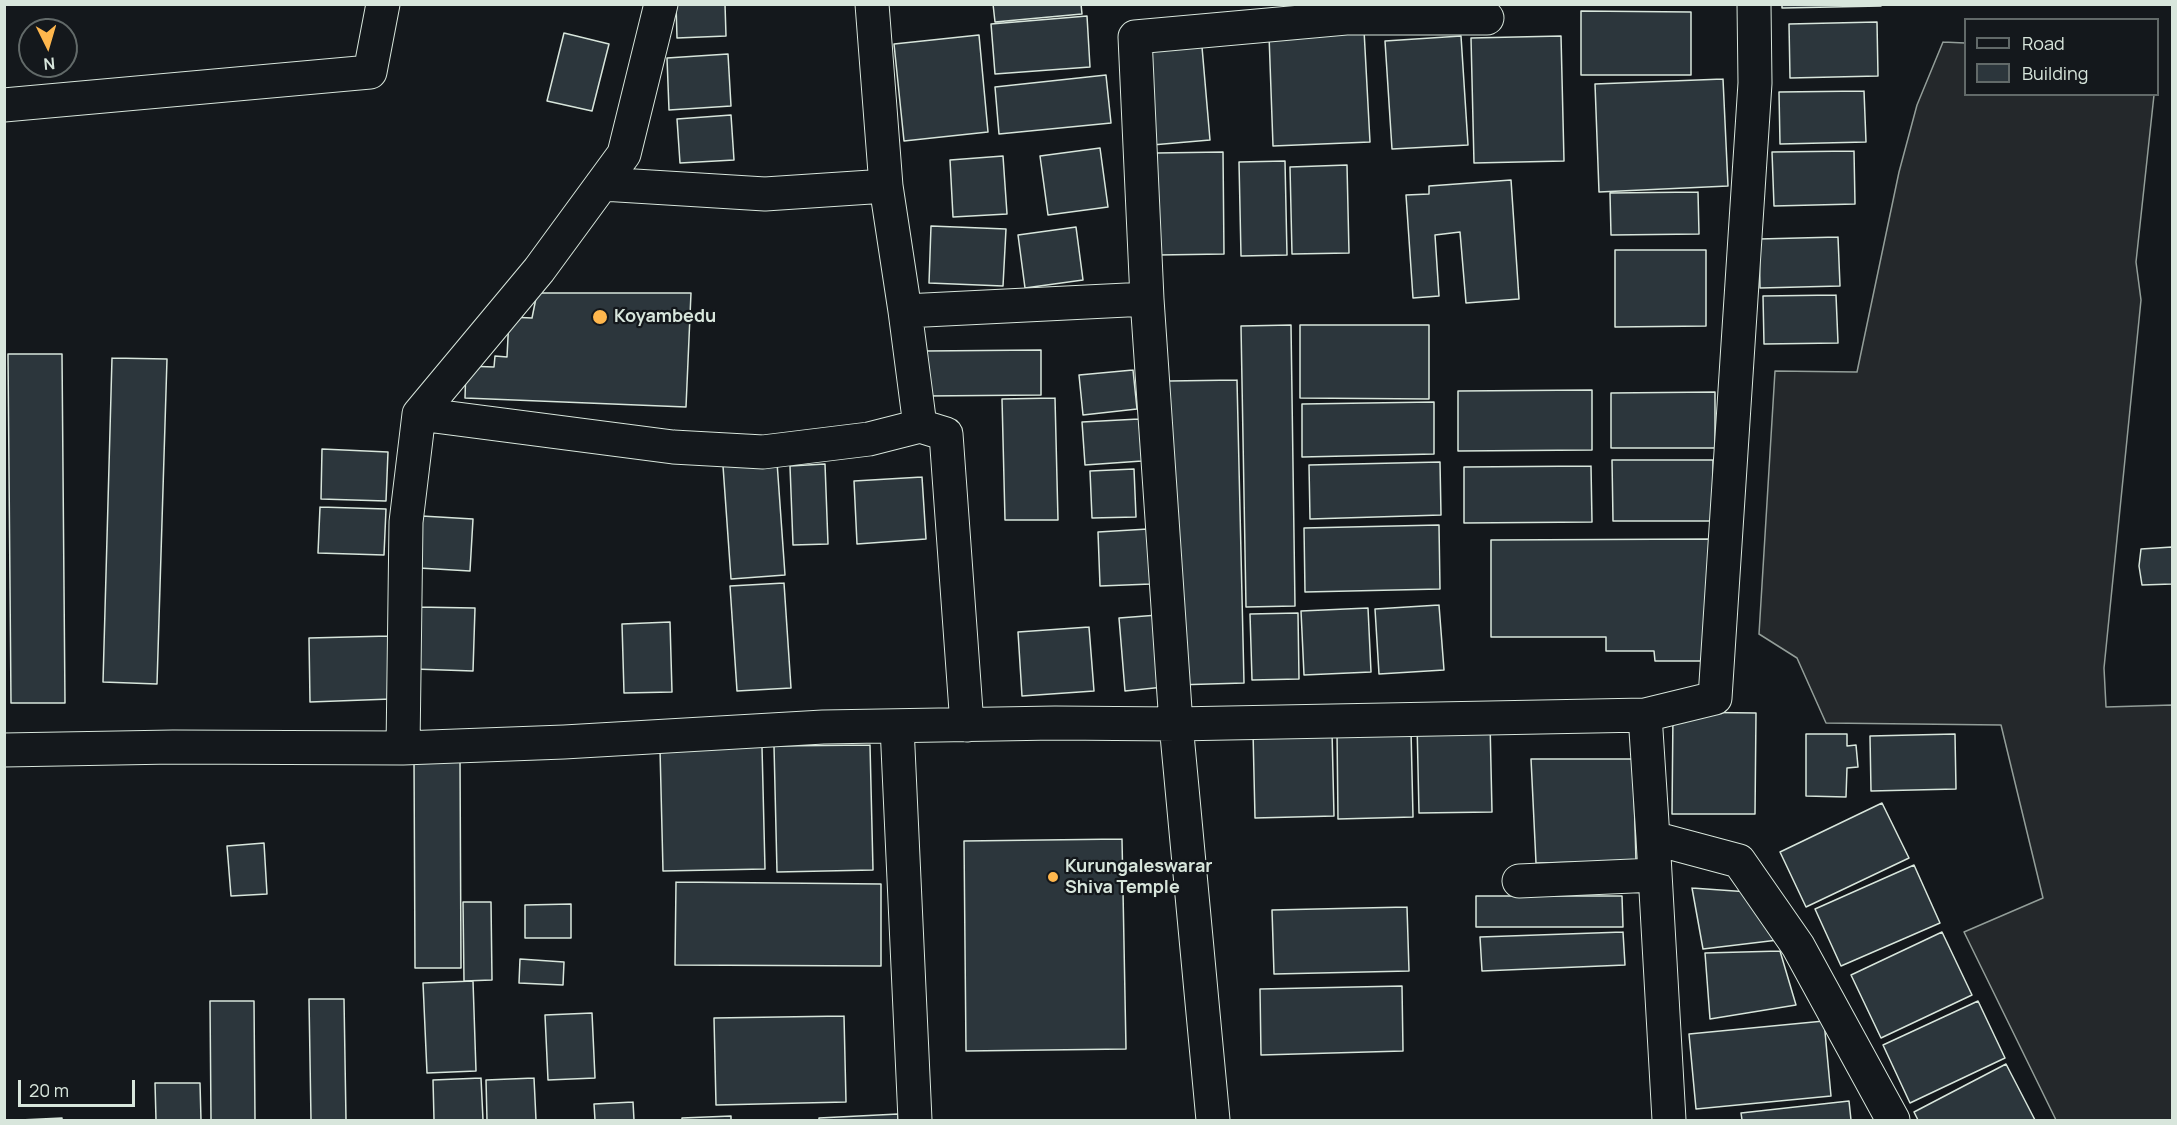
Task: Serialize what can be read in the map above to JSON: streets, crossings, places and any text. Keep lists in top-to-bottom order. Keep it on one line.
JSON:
{"places":["Koyambedu","Kurungaleswarar Shiva Temple"],"legend":["Road","Building"],"scale_bar":"20 m","north":"bottom"}
